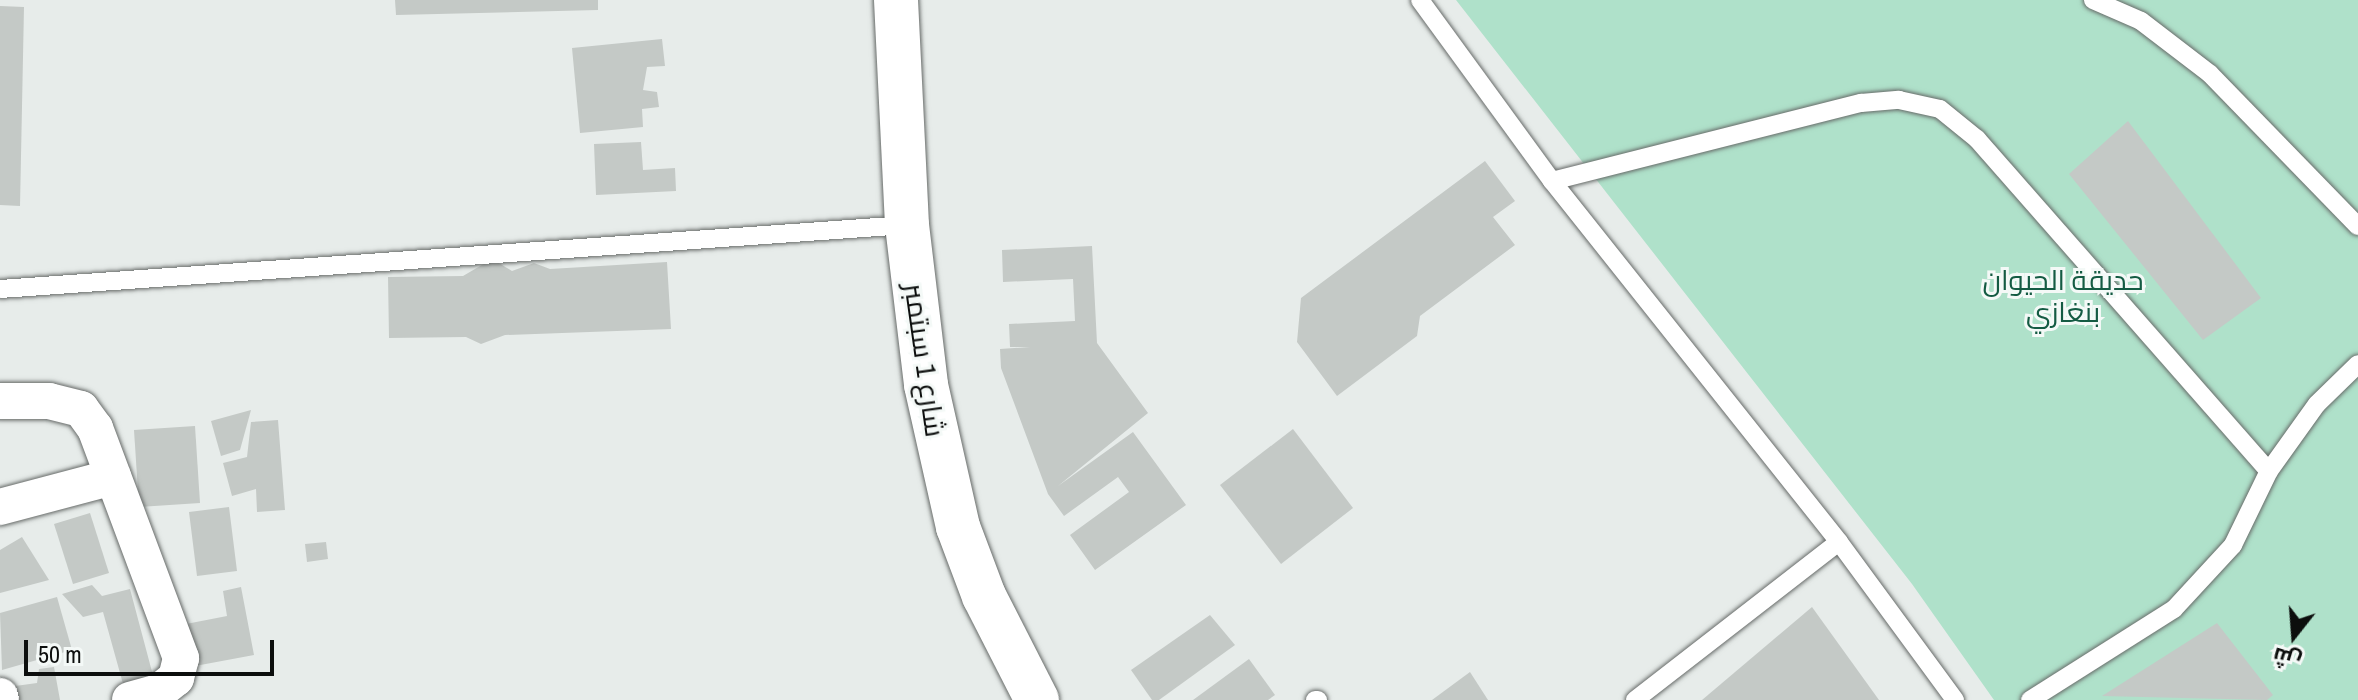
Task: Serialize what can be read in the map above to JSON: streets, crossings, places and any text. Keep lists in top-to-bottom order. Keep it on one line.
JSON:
{"streets":{"street":["شارع 1 سبتمبر"]},"parks":["حديقة الحيوان بنغازي"],"scale_bar":"50 m","north":"bottom"}
